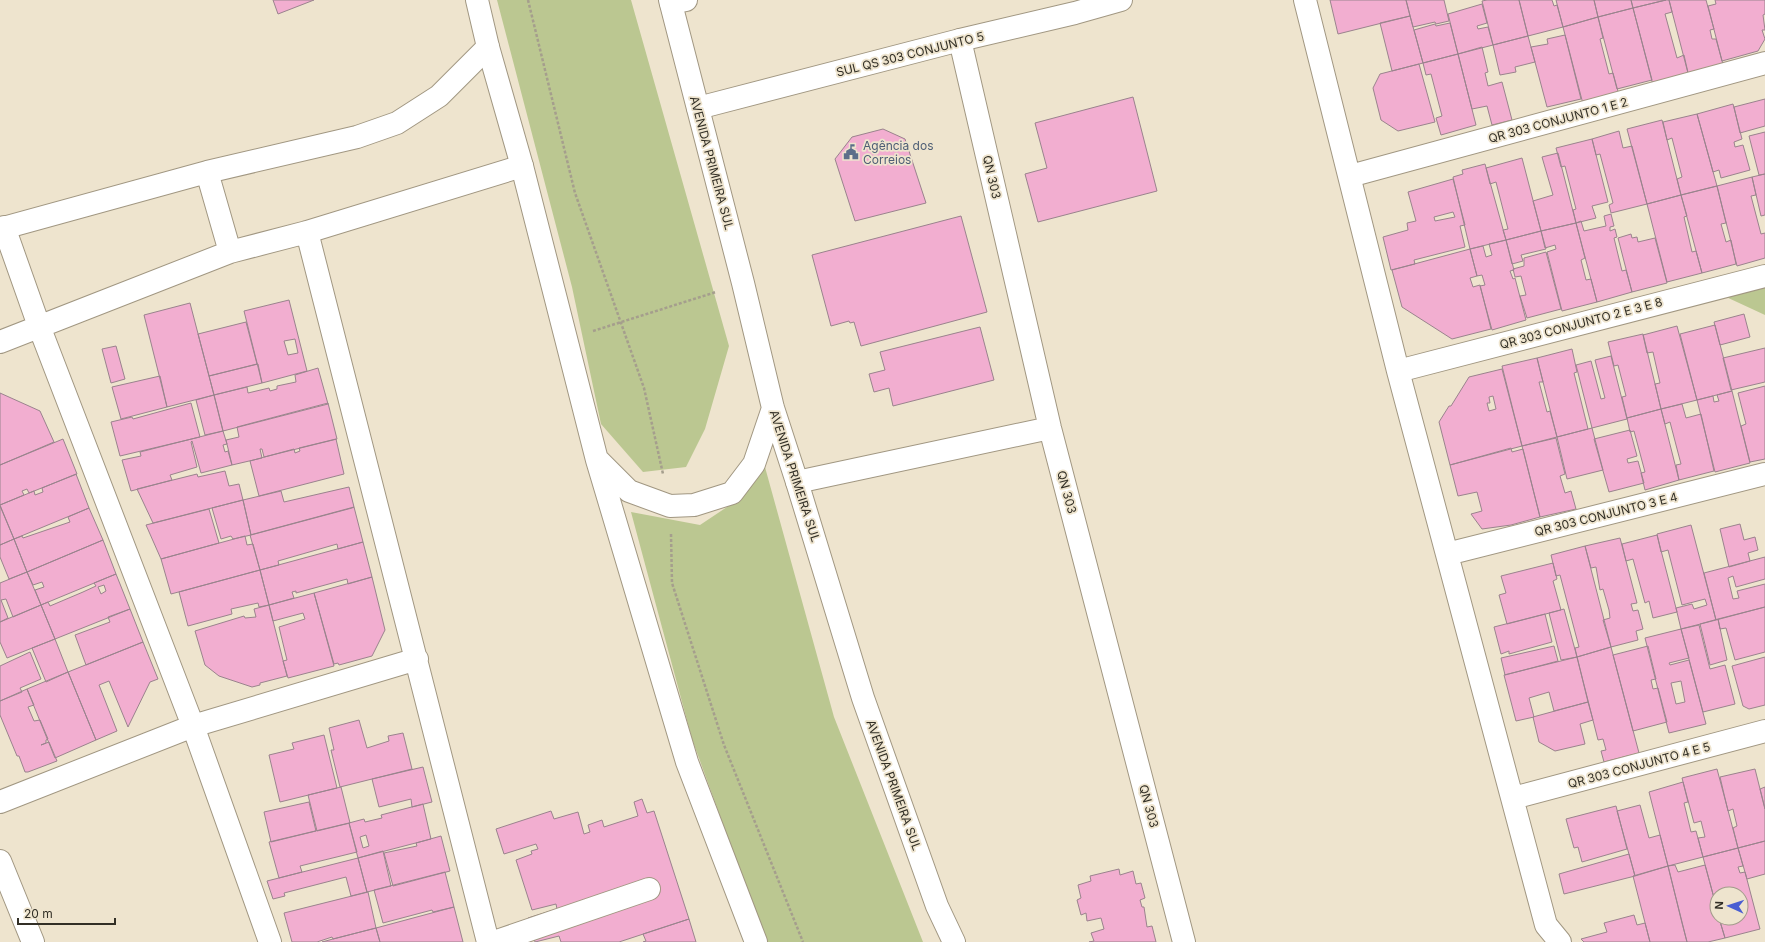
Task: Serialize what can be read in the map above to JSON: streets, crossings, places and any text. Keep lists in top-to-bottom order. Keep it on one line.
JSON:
{"streets":{"street":["SUL QS 303 CONJUNTO 5","QR 303 CONJUNTO 1 E 2","AVENIDA PRIMEIRA SUL","QN 303","QR 303 CONJUNTO 2 E 3 E 8","QR 303 CONJUNTO 3 E 4","QR 303 CONJUNTO 4 E 5"]},"crossings":[["SUL QS 303 CONJUNTO 5","AVENIDA PRIMEIRA SUL"],["SUL QS 303 CONJUNTO 5","QN 303"]],"places":{"public building":["Agência dos Correios"]},"scale_bar":"20 m","north":"left"}
